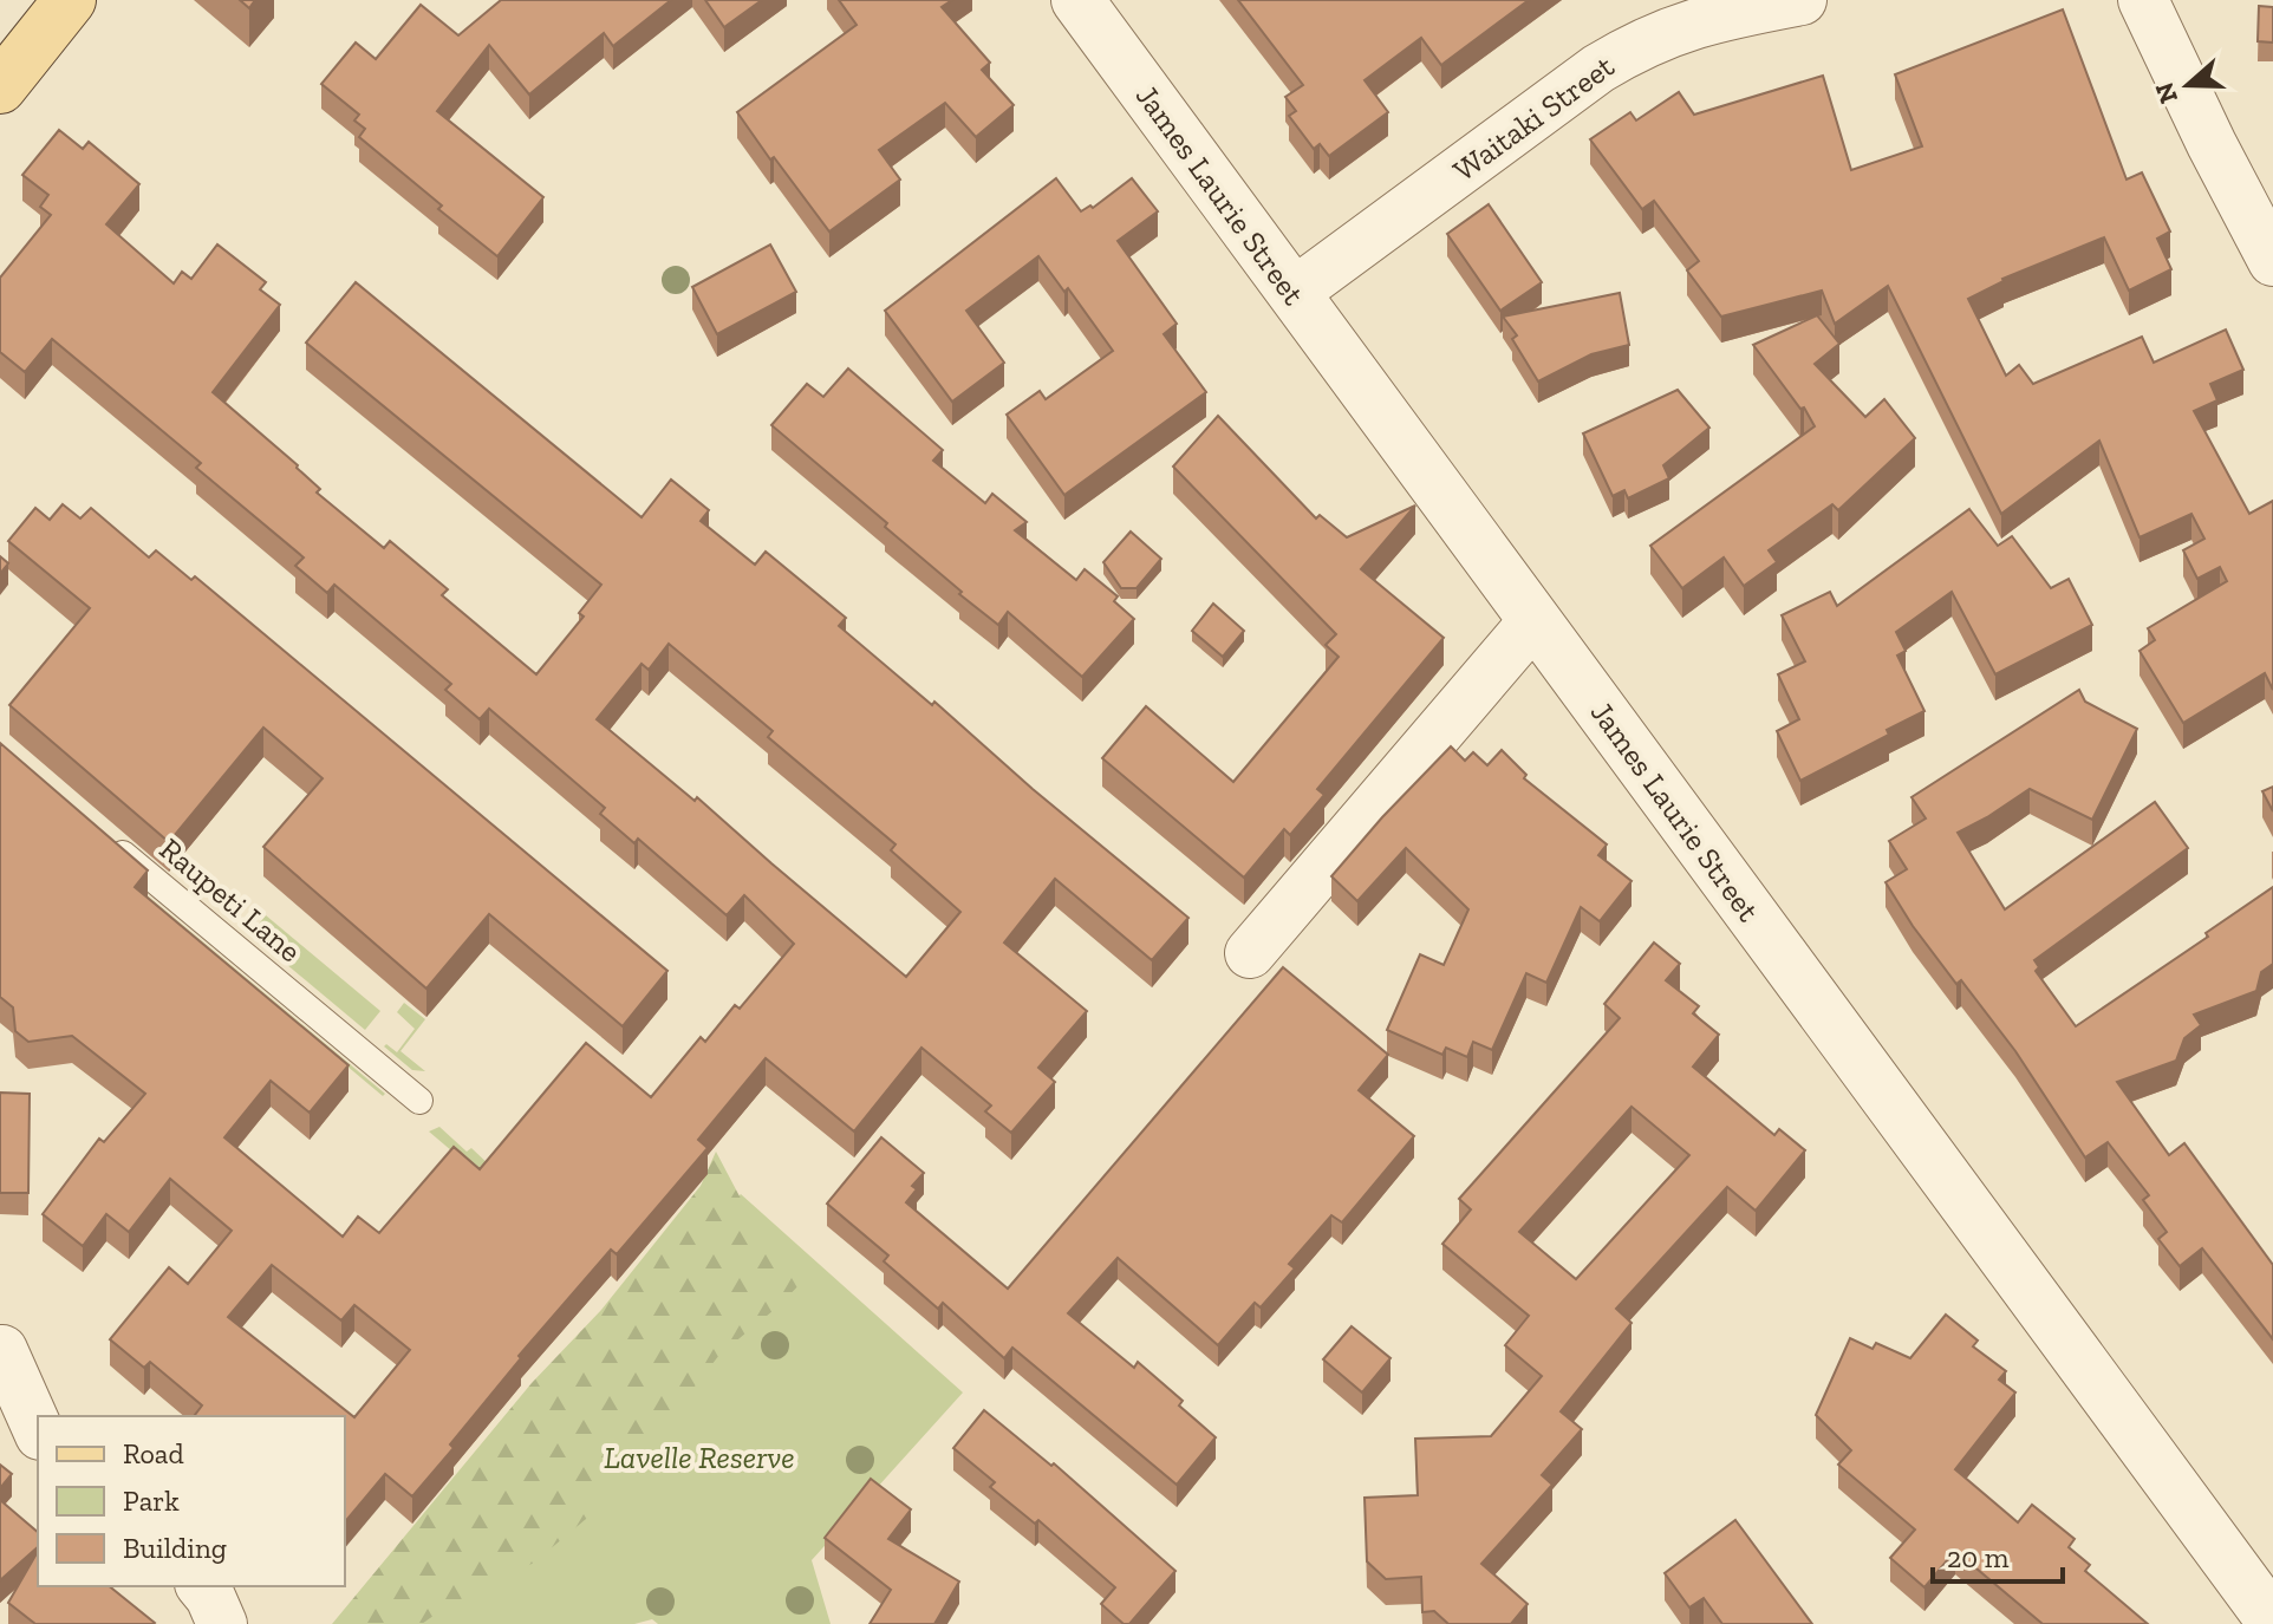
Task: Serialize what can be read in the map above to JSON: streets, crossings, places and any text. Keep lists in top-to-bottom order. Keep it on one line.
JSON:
{"streets":{"street":["Waitaki Street","James Laurie Street"],"lane":["Raupeti Lane"]},"crossings":[["Waitaki Street","James Laurie Street"]],"parks":["Lavelle Reserve"],"legend":["Road","Park","Building"],"scale_bar":"20 m","north":"left"}
